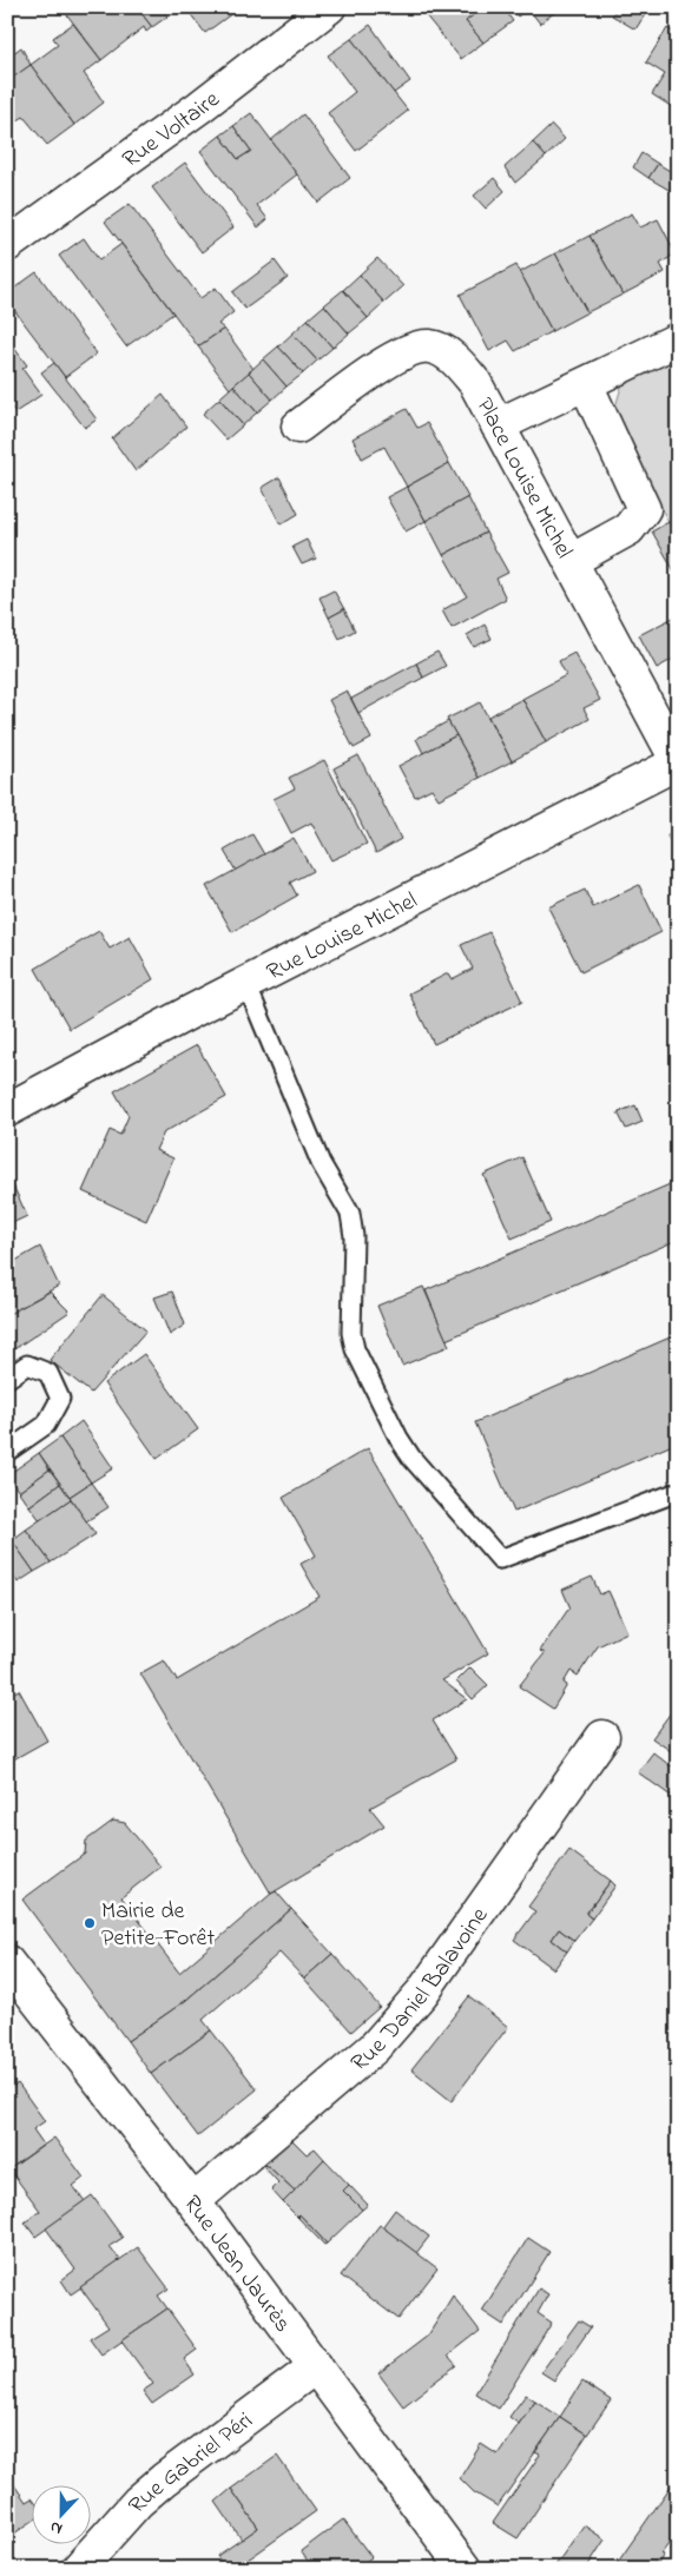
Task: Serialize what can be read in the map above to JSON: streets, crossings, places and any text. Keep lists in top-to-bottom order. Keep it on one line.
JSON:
{"streets":{"street":["Rue Voltaire","Place Louise Michel","Rue Louise Michel","Rue Daniel Balavoine","Rue Jean Jaurès","Rue Gabriel Péri"]},"crossings":[["Place Louise Michel","Rue Louise Michel"],["Rue Daniel Balavoine","Rue Jean Jaurès"],["Rue Jean Jaurès","Rue Gabriel Péri"]],"places":["Mairie de Petite-Forêt"],"north":"bottom"}
